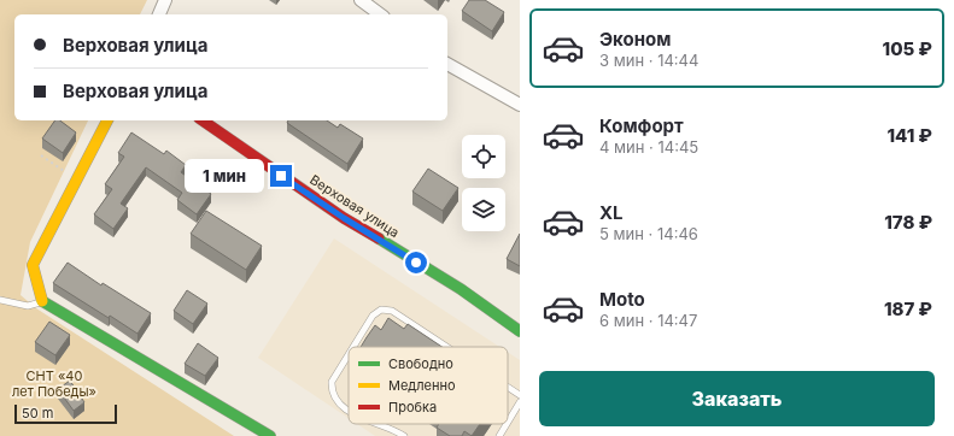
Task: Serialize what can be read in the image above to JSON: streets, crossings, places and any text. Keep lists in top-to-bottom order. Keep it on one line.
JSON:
{"streets":{"street":["Верховая улица"]},"parks":["СНТ «40 лет Победы»"],"legend":["Свободно","Медленно","Пробка"],"scale_bar":"50 m","page":{"list":[{"name":"Эконом","note":"3 мин · 14:44","value":"105 ₽"},{"name":"Комфорт","note":"4 мин · 14:45","value":"141 ₽"},{"name":"XL","note":"5 мин · 14:46","value":"178 ₽"},{"name":"Moto","note":"6 мин · 14:47","value":"187 ₽"}],"banner":["Верховая улица","Верховая улица"],"bubble":"1 мин","buttons":"Заказать","scale":"50 m"}}
